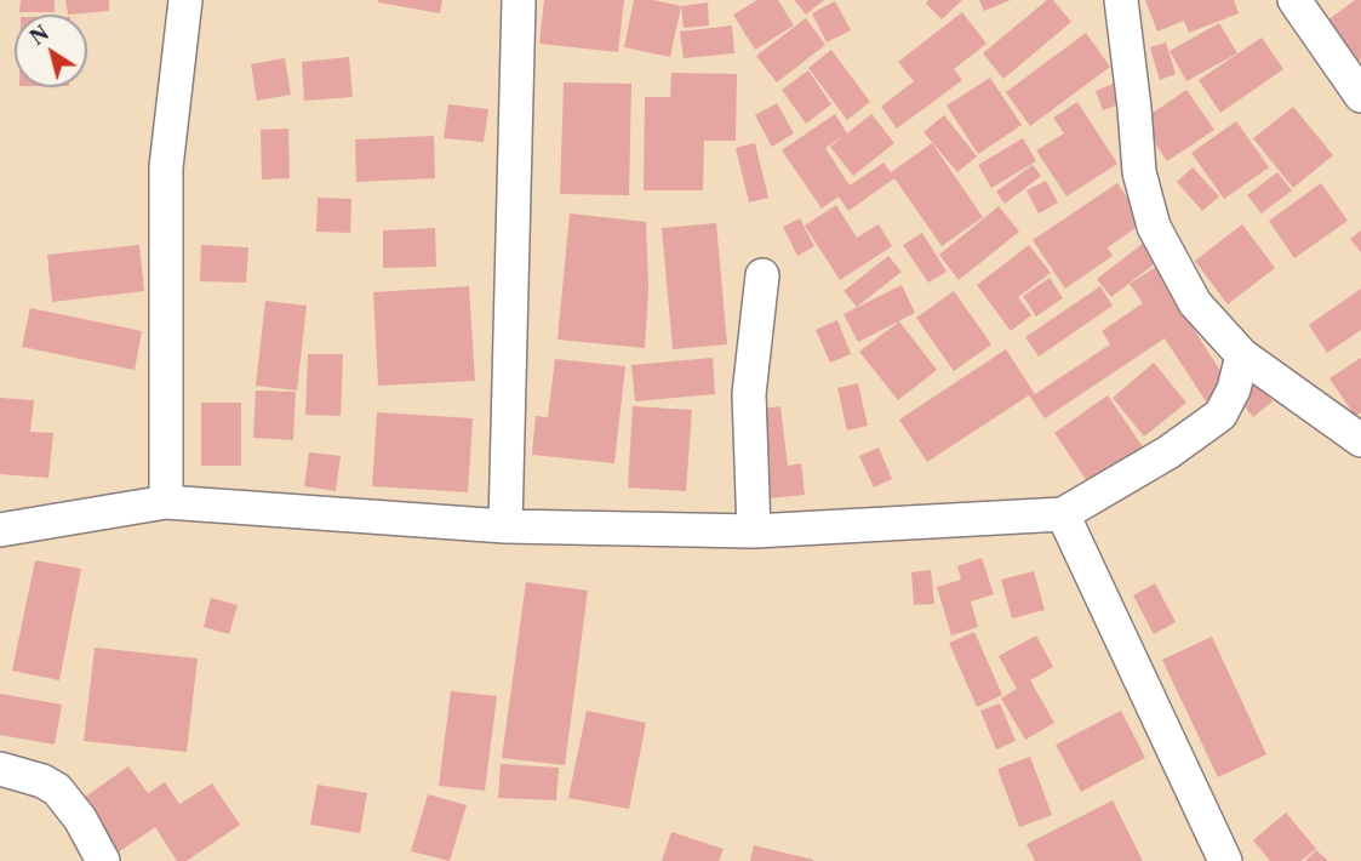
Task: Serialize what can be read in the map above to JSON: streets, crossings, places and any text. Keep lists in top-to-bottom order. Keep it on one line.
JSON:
{"north":"top left"}
